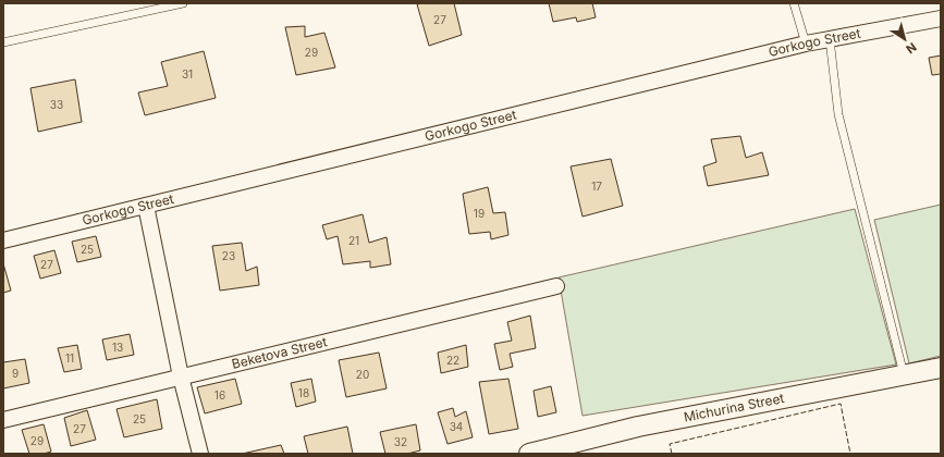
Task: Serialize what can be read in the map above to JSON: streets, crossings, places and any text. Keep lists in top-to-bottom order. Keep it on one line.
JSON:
{"streets":{"street":["Gorkogo Street","Beketova Street","Michurina Street"]},"house_numbers":["27","29","31","33","17","19","21","25","23","27","13","11","22","9","20","18","16","25","34","27","29","32"],"north":"bottom right"}
